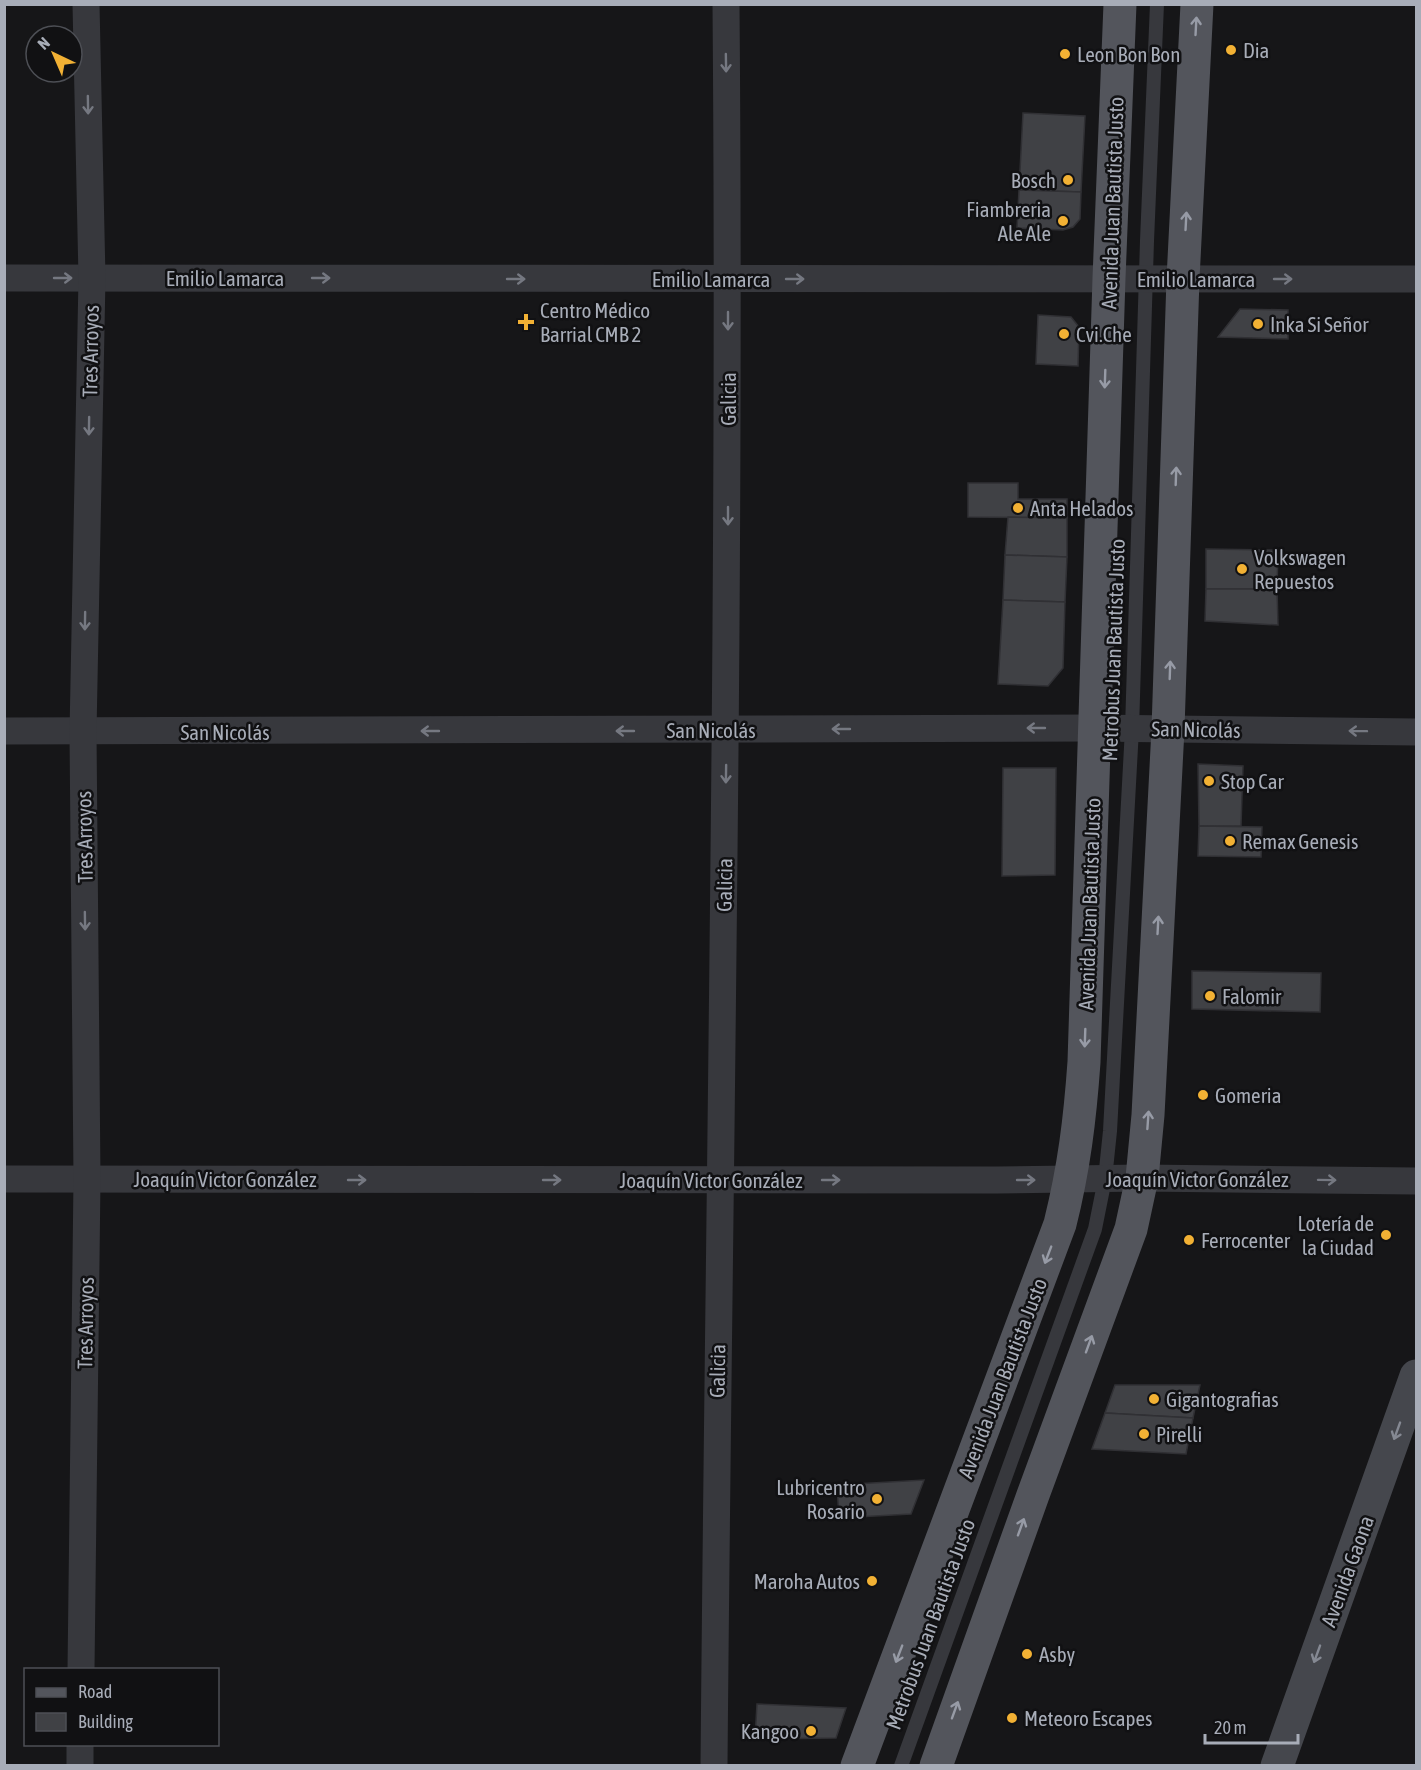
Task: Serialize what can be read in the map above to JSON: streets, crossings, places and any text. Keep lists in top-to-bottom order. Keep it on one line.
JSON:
{"streets":{"main road":["Avenida Juan Bautista Justo","Avenida Gaona"],"street":["Emilio Lamarca","Tres Arroyos","Galicia","San Nicolás","Joaquín Victor González"],"lane":["Metrobus Juan Bautista Justo"]},"crossings":[["Avenida Juan Bautista Justo","Emilio Lamarca"],["Avenida Juan Bautista Justo","San Nicolás"],["Avenida Juan Bautista Justo","Joaquín Victor González"],["Emilio Lamarca","Tres Arroyos"],["Emilio Lamarca","Galicia"],["Emilio Lamarca","Metrobus Juan Bautista Justo"],["Tres Arroyos","San Nicolás"],["Tres Arroyos","Joaquín Victor González"],["Galicia","San Nicolás"],["Galicia","Joaquín Victor González"],["Metrobus Juan Bautista Justo","San Nicolás"],["Metrobus Juan Bautista Justo","Joaquín Victor González"]],"one_way":["Emilio Lamarca","Tres Arroyos","Galicia","San Nicolás","Joaquín Victor González","Avenida Gaona"],"places":{"other":["Dia","Leon Bon Bon","Bosch","Fiambreria Ale Ale","Inka Si Señor","Cvi.Che","Anta Helados","Volkswagen Repuestos","Stop Car","Remax Genesis","Falomir","Gomeria","Lotería de la Ciudad","Ferrocenter","Gigantografias","Pirelli","Lubricentro Rosario","Maroha Autos","Asby","Meteoro Escapes","Kangoo"],"health":["Centro Médico Barrial CMB 2"]},"legend":["Road","Building"],"scale_bar":"20 m","north":"top left"}
